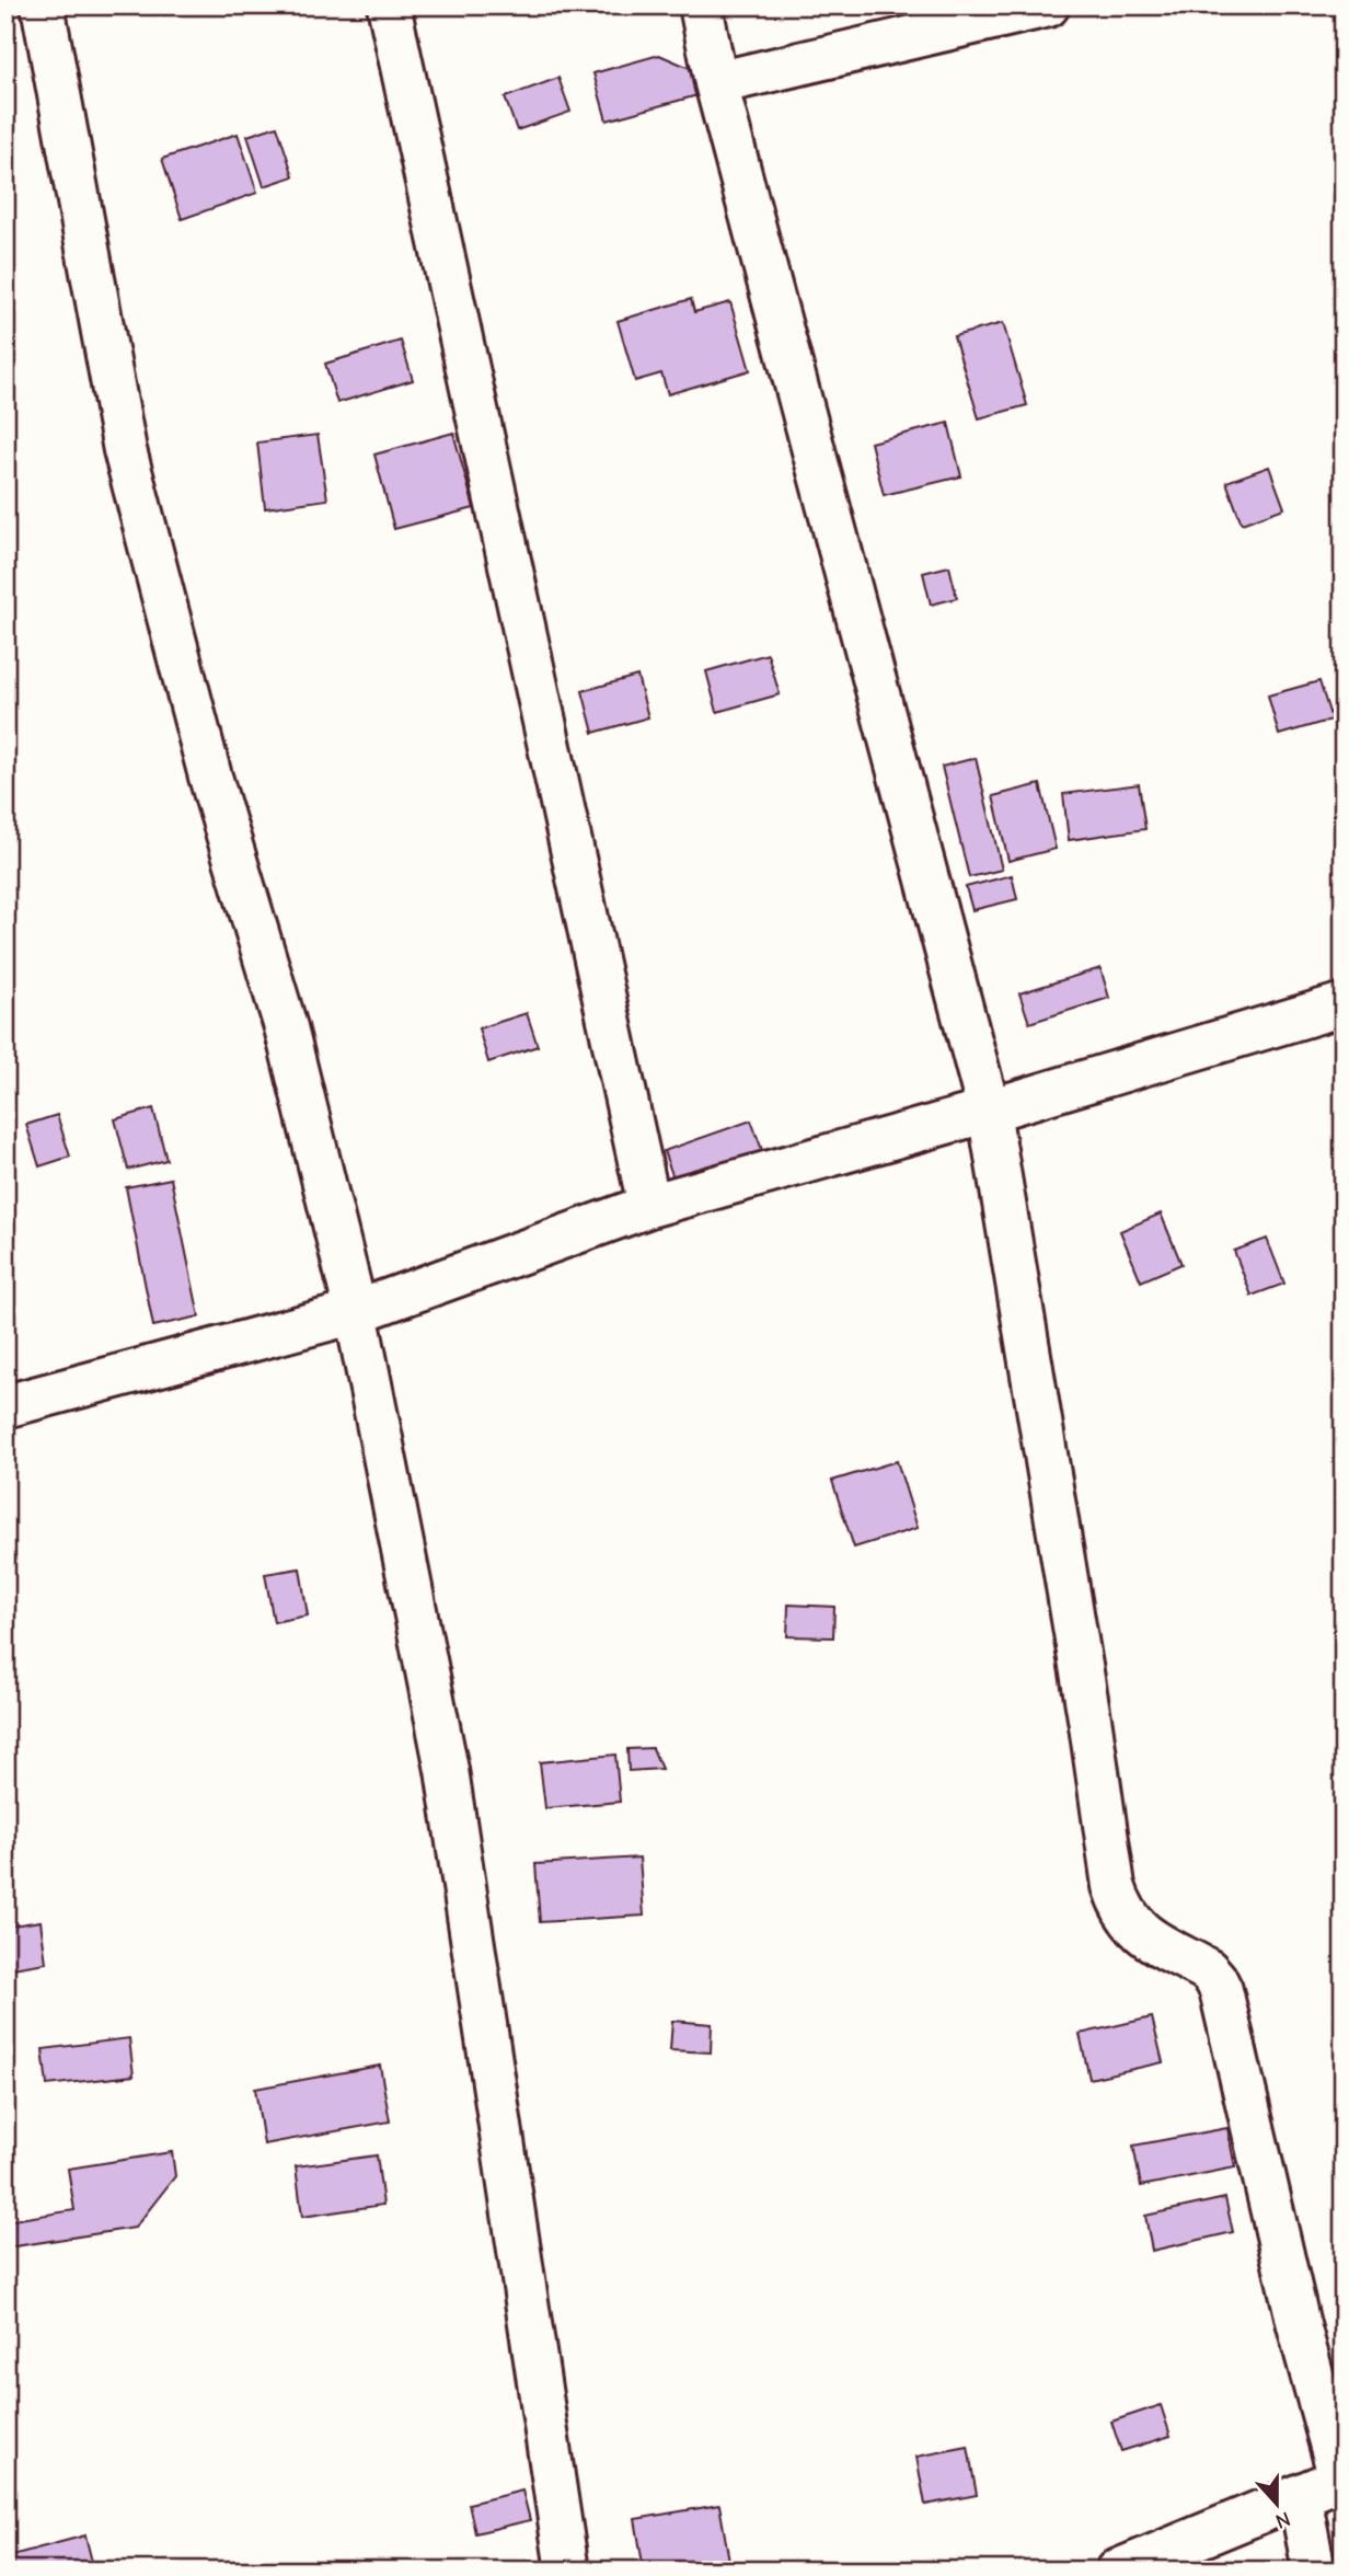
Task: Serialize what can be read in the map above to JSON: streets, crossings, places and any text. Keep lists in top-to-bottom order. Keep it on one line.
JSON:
{"north":"bottom"}
